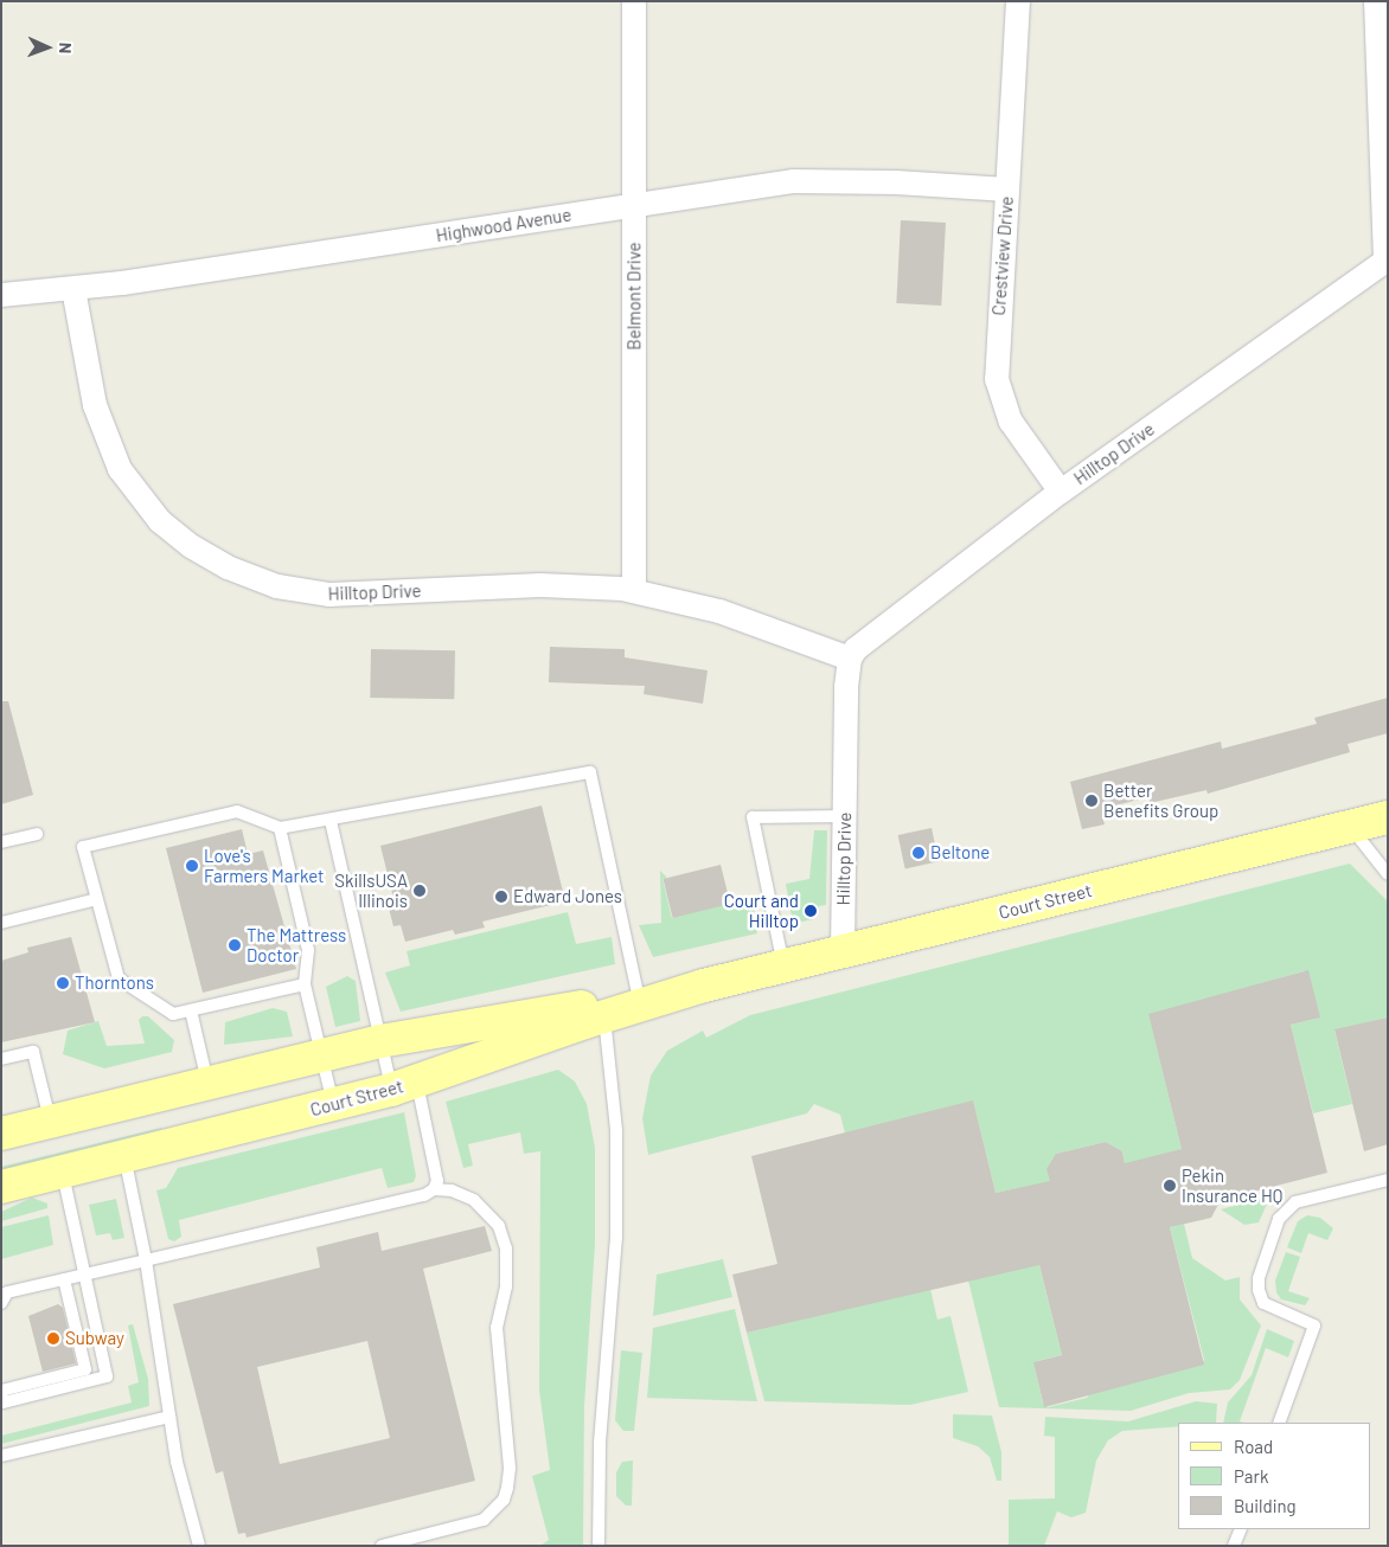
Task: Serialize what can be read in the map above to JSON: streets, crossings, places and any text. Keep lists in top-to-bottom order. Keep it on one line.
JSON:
{"streets":{"main road":["Court Street"],"street":["Highwood Avenue","Crestview Drive","Belmont Drive","Hilltop Drive"]},"crossings":[["Highwood Avenue","Crestview Drive"],["Highwood Avenue","Belmont Drive"],["Highwood Avenue","Hilltop Drive"],["Crestview Drive","Hilltop Drive"],["Belmont Drive","Hilltop Drive"],["Hilltop Drive","Court Street"]],"places":["Better Benefits Group","Beltone","Love's Farmers Market","SkillsUSA Illinois","Edward Jones","Court and Hilltop","The Mattress Doctor","Thorntons","Pekin Insurance HQ","Subway"],"legend":["Road","Park","Building"],"north":"right"}
